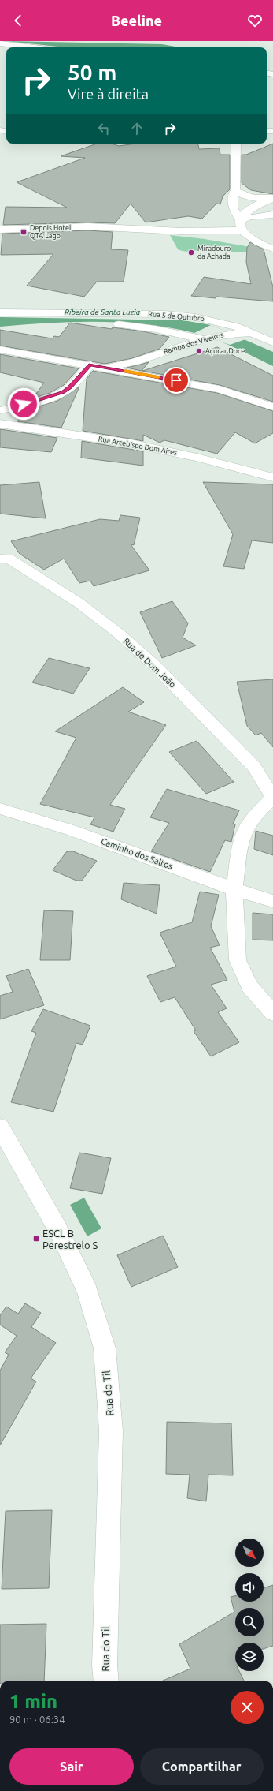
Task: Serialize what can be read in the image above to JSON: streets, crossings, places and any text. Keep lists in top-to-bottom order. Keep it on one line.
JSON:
{"streets":{"street":["Rua 5 de Outubro","Rampa dos Viveiros","Rua Arcebispo Dom Aires","Rua de Dom João","Caminho dos Saltos","Rua do Til"]},"crossings":[["Rua 5 de Outubro","Rampa dos Viveiros"]],"water":["Ribeira de Santa Luzia"],"places":{"transit":["Depois Hotel QTA Lago","ESCL B Perestrelo S"],"other":["Miradouro da Achada","Açucar Doce"]},"north":"bottom right","page":{"header":"Beeline","turn":["50 m","Vire à direita"],"heading":["1 min","90 m · 06:34"],"buttons":["Sair","Compartilhar"]}}
